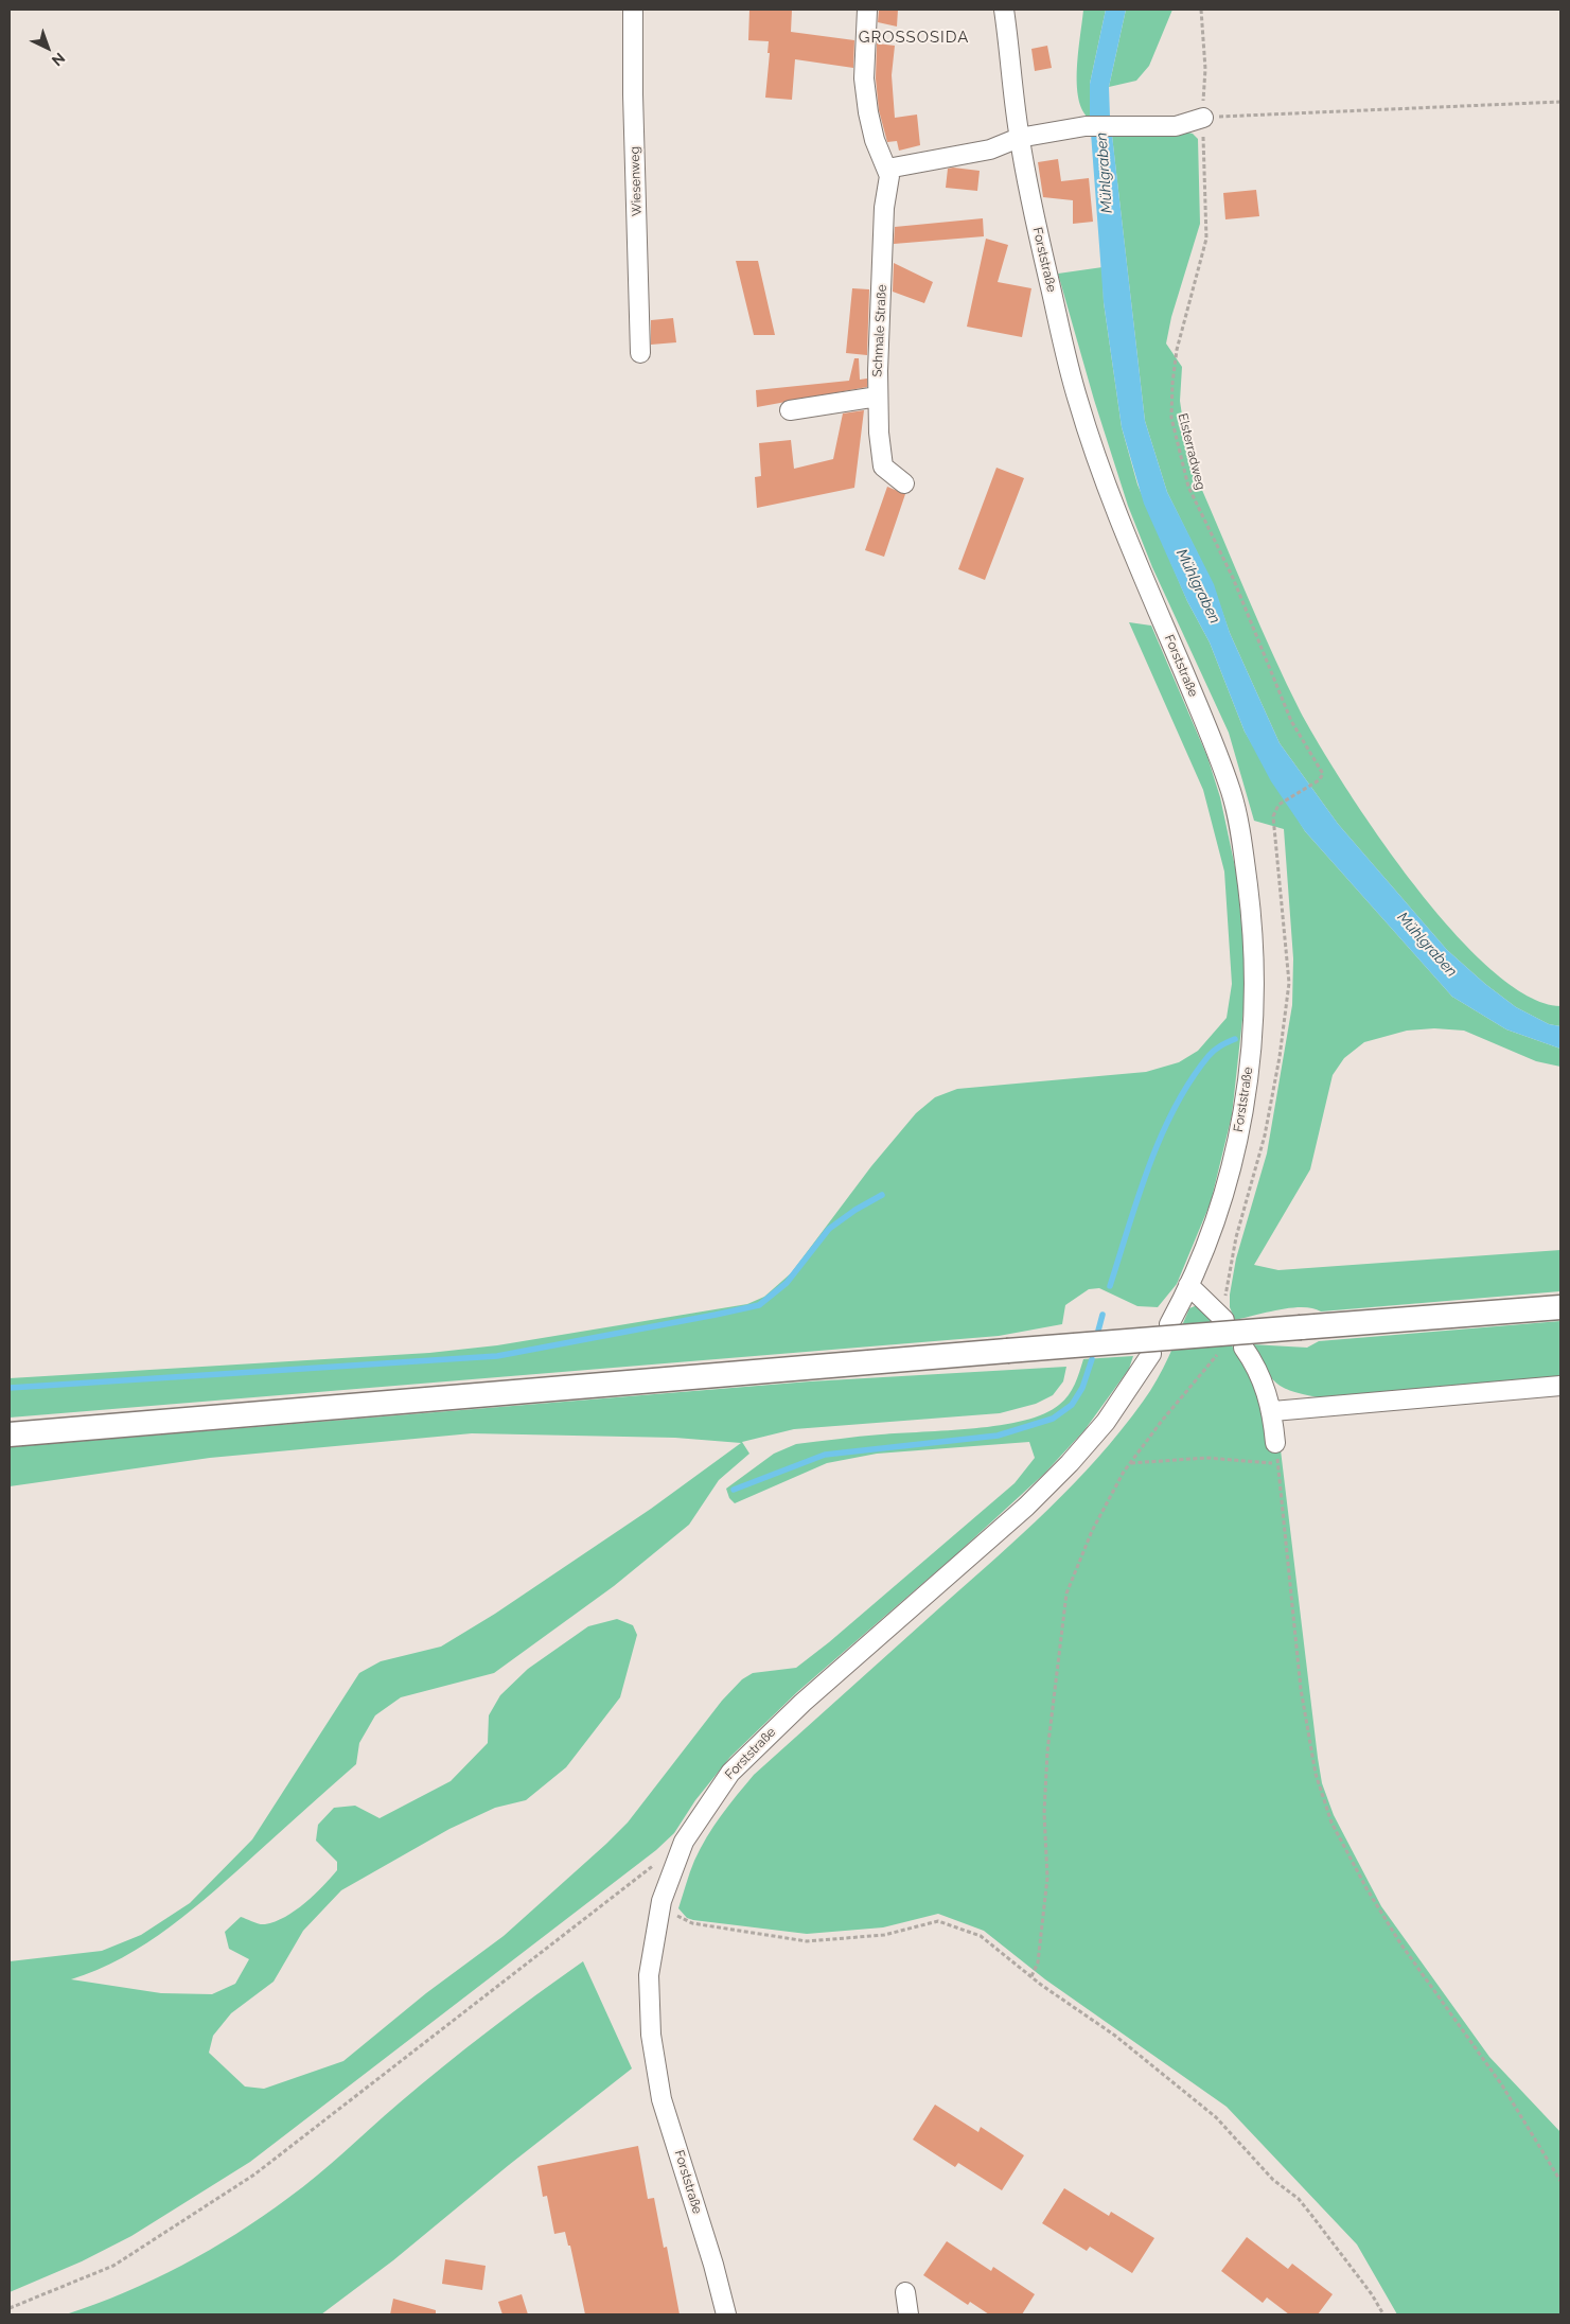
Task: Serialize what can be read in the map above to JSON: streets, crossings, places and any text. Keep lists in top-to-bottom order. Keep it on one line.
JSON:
{"streets":{"street":["Wiesenweg","Forststraße","Schmale Straße"],"path":["Elsterradweg"]},"districts":["GROSSOSIDA"],"water":["Mühlgraben"],"north":"bottom right"}
